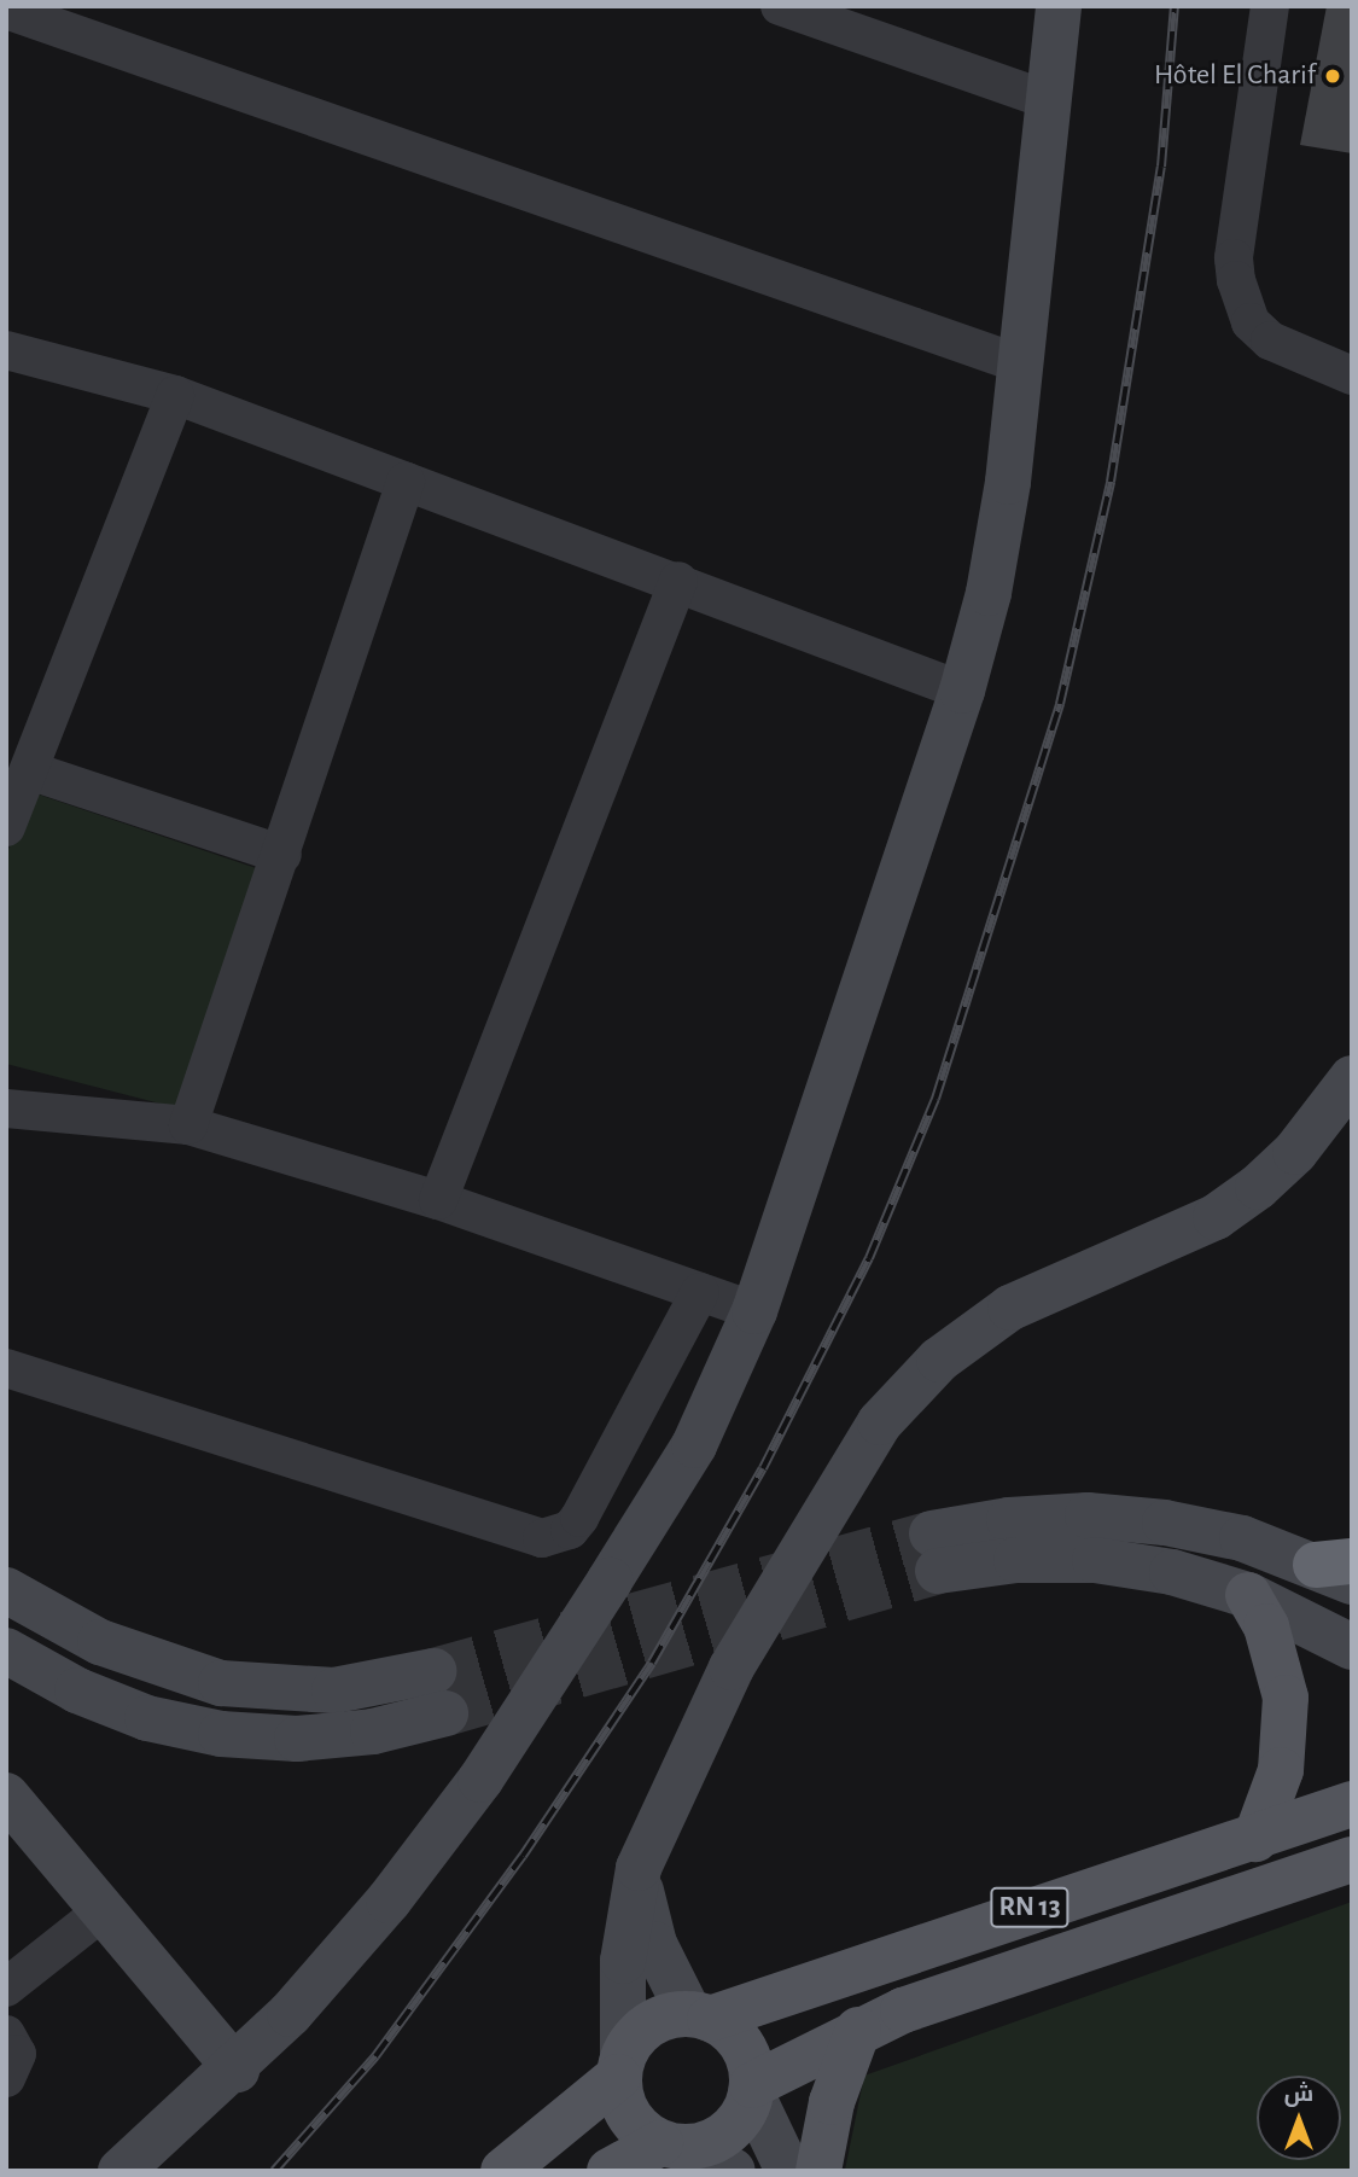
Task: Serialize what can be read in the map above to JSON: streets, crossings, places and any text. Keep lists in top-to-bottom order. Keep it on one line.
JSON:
{"streets":{"main road":["RN 13"]},"places":["Hôtel El Charif"],"north":"top"}
